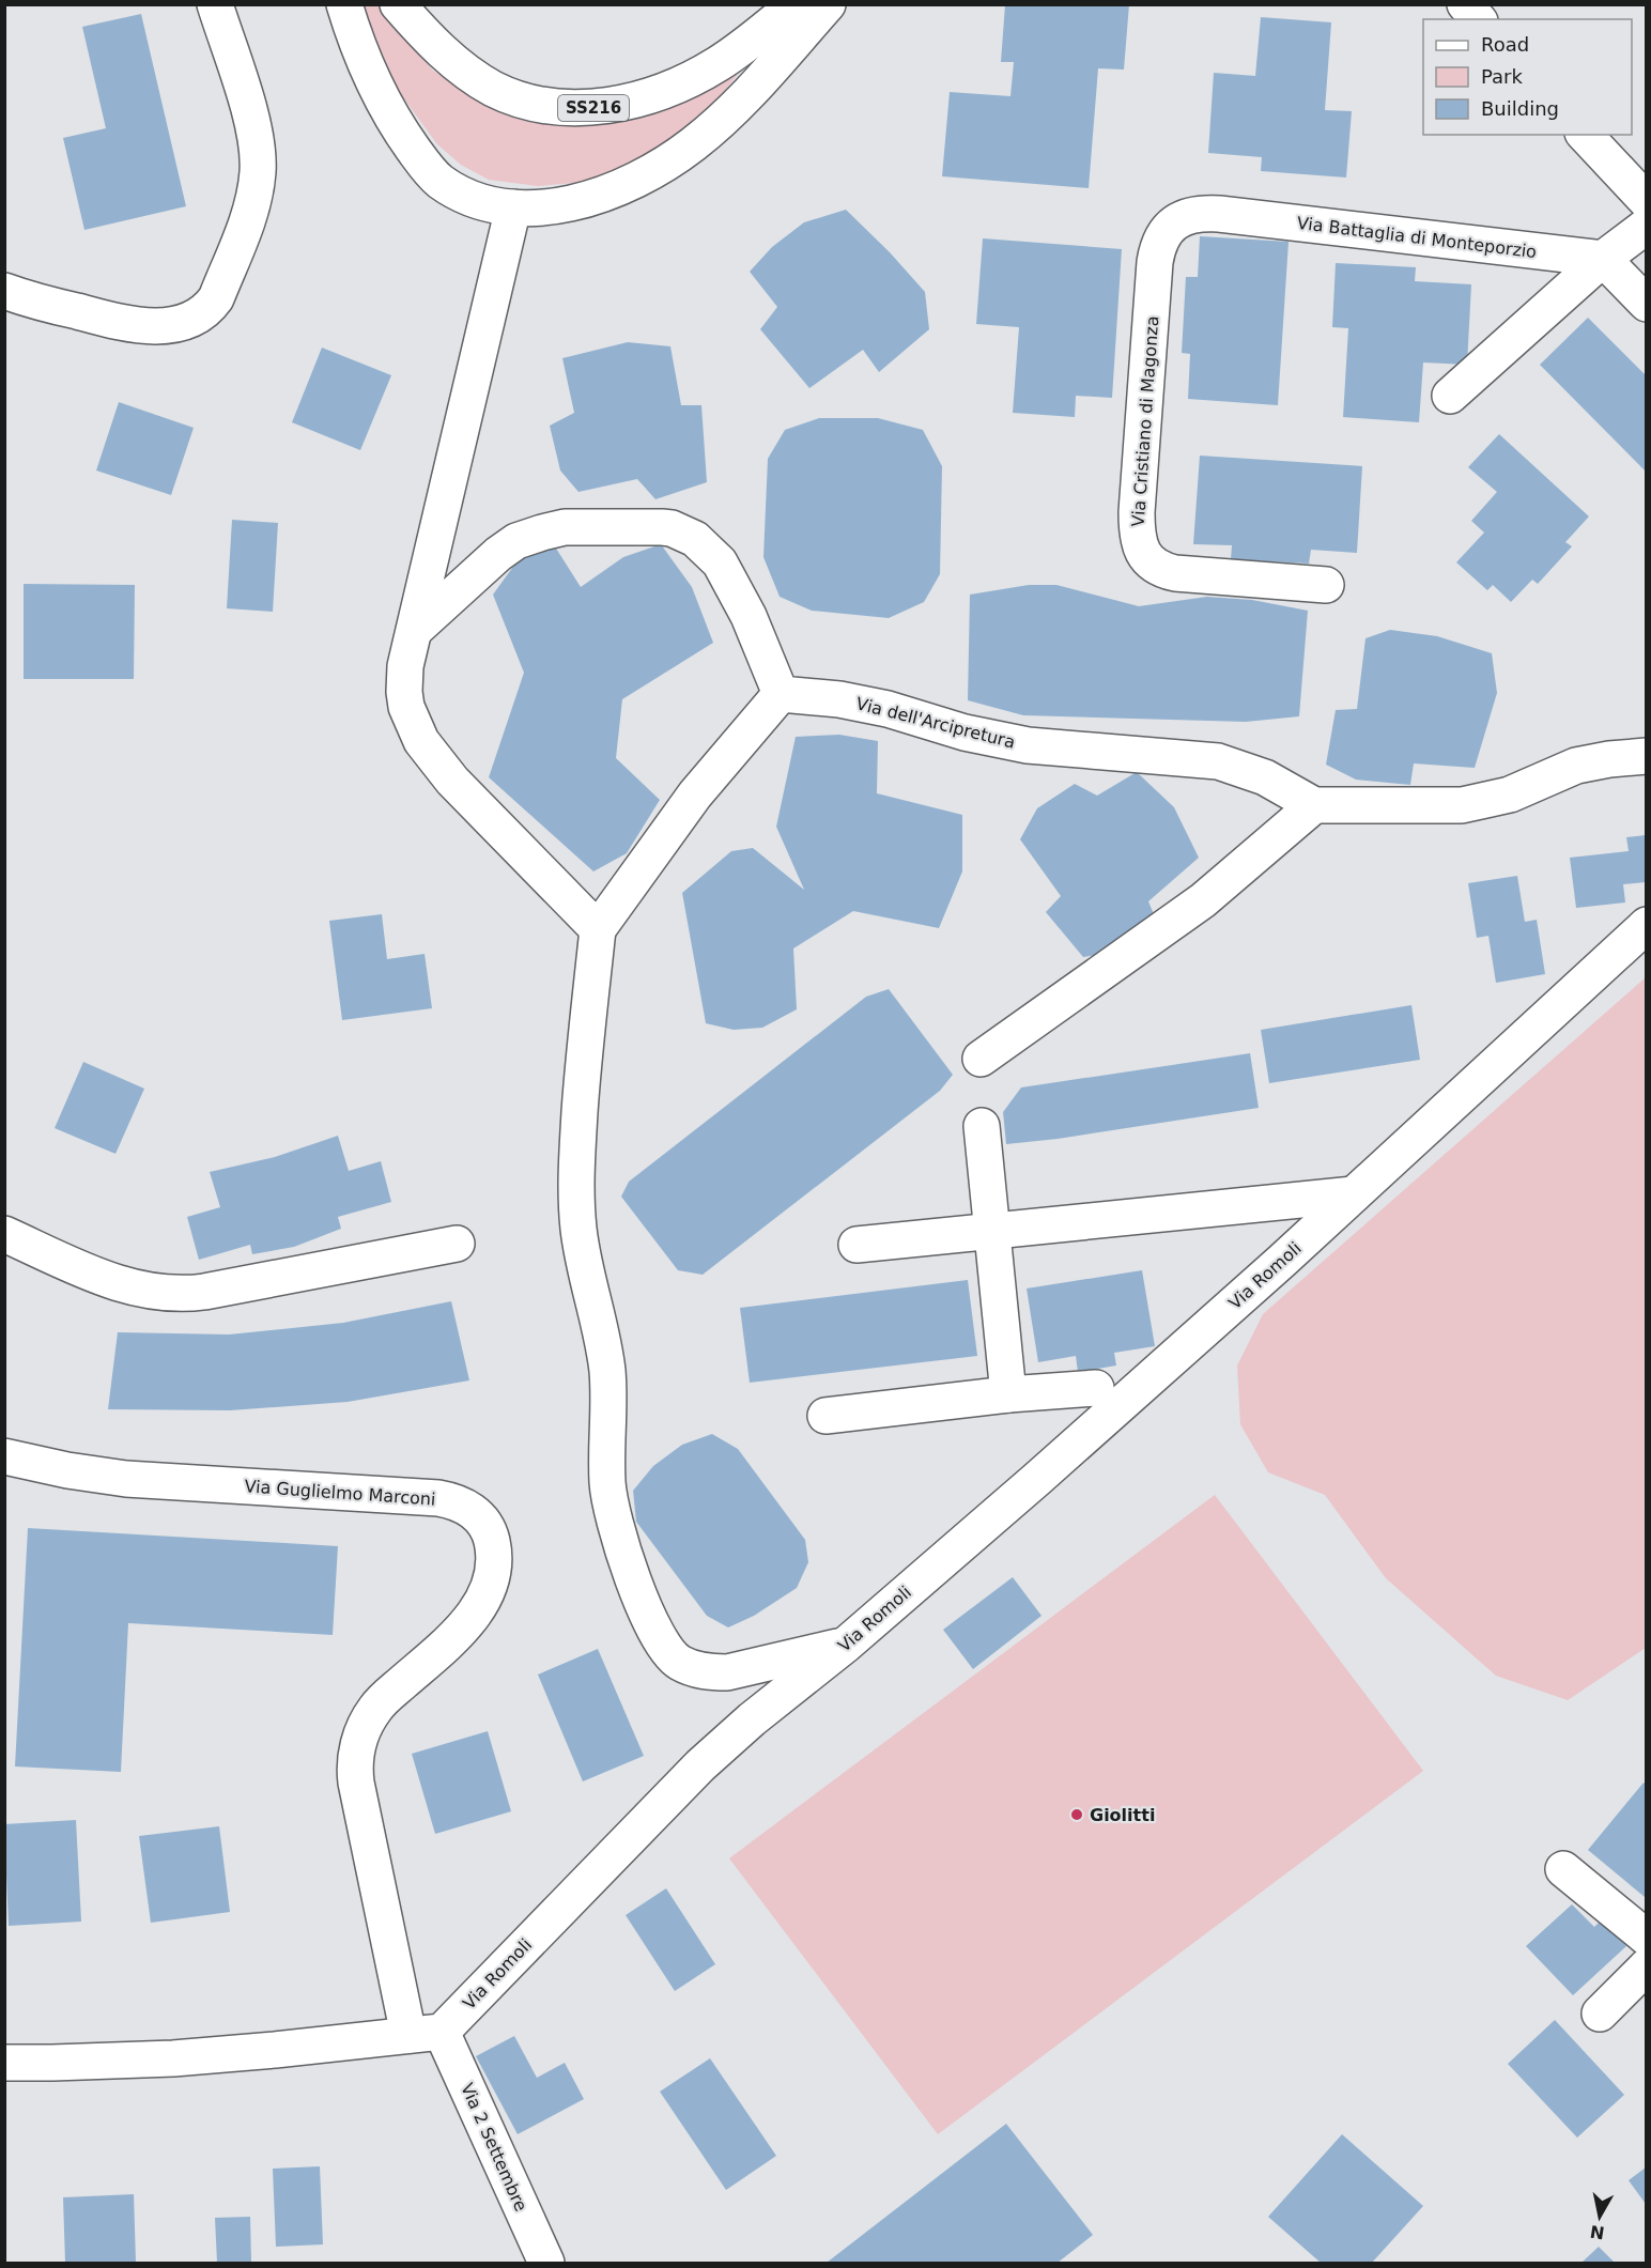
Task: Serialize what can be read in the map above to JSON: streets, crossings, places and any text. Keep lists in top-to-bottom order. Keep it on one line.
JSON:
{"streets":{"street":["SS216","Via Battaglia di Monteporzio","Via Cristiano di Magonza","Via dell'Arcipretura","Via Romoli","Via Guglielmo Marconi","Via 2 Settembre"]},"crossings":[["Via Battaglia di Monteporzio","Via Cristiano di Magonza"],["Via Romoli","Via Guglielmo Marconi"],["Via Romoli","Via 2 Settembre"],["Via Guglielmo Marconi","Via 2 Settembre"]],"places":["Giolitti"],"legend":["Road","Park","Building"],"north":"bottom"}
